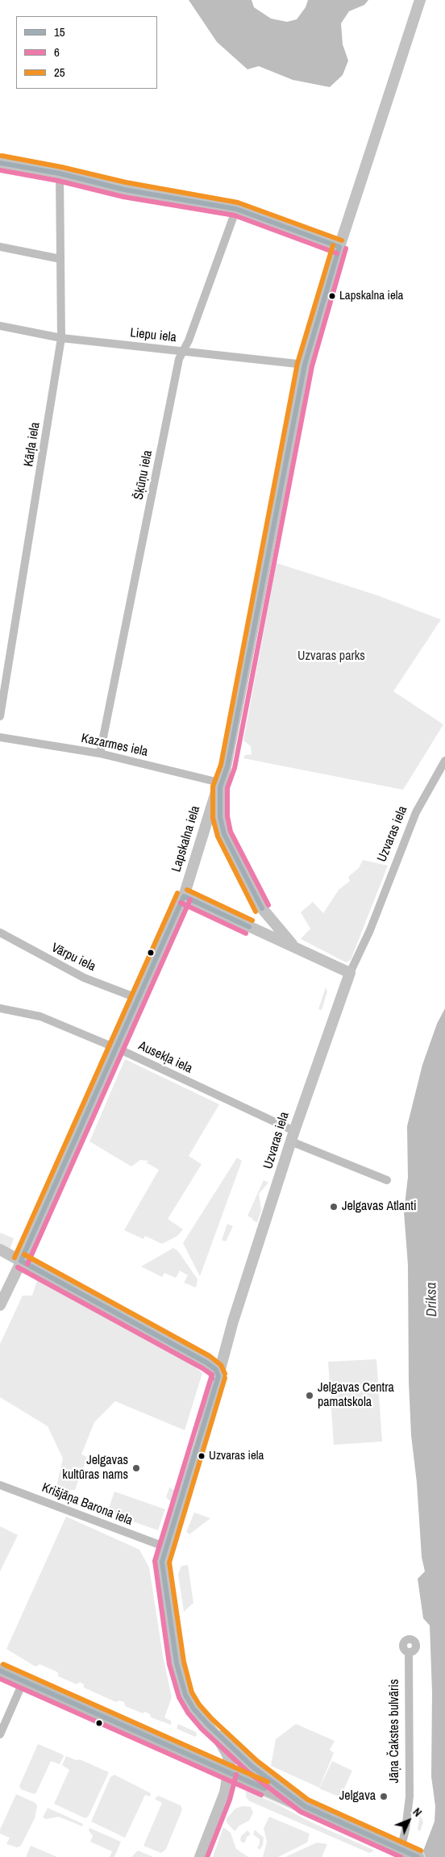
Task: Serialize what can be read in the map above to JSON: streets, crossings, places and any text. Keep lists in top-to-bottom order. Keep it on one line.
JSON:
{"streets":{"main road":["Uzvaras iela","Lapskalna iela"],"street":["Liepu iela","Kārļa iela","Šķūņu iela","Kazarmes iela","Vārpu iela","Ausekļa iela","Krišjāņa Barona iela","Jāņa Čakstes bulvāris"]},"crossings":[["Liepu iela","Kārļa iela"],["Liepu iela","Šķūņu iela"],["Liepu iela","Lapskalna iela"],["Šķūņu iela","Kazarmes iela"],["Kazarmes iela","Lapskalna iela"],["Uzvaras iela","Lapskalna iela"],["Uzvaras iela","Ausekļa iela"],["Uzvaras iela","Krišjāņa Barona iela"]],"water":["Driksa"],"parks":["Uzvaras parks"],"places":["Lapskalna iela","Jelgavas Atlanti","Jelgavas Centra pamatskola","Uzvaras iela","Jelgavas kultūras nams","Jelgava"],"lines":["transit line 25","transit line 15","transit line 6"],"legend":["15","6","25"],"north":"top right"}
